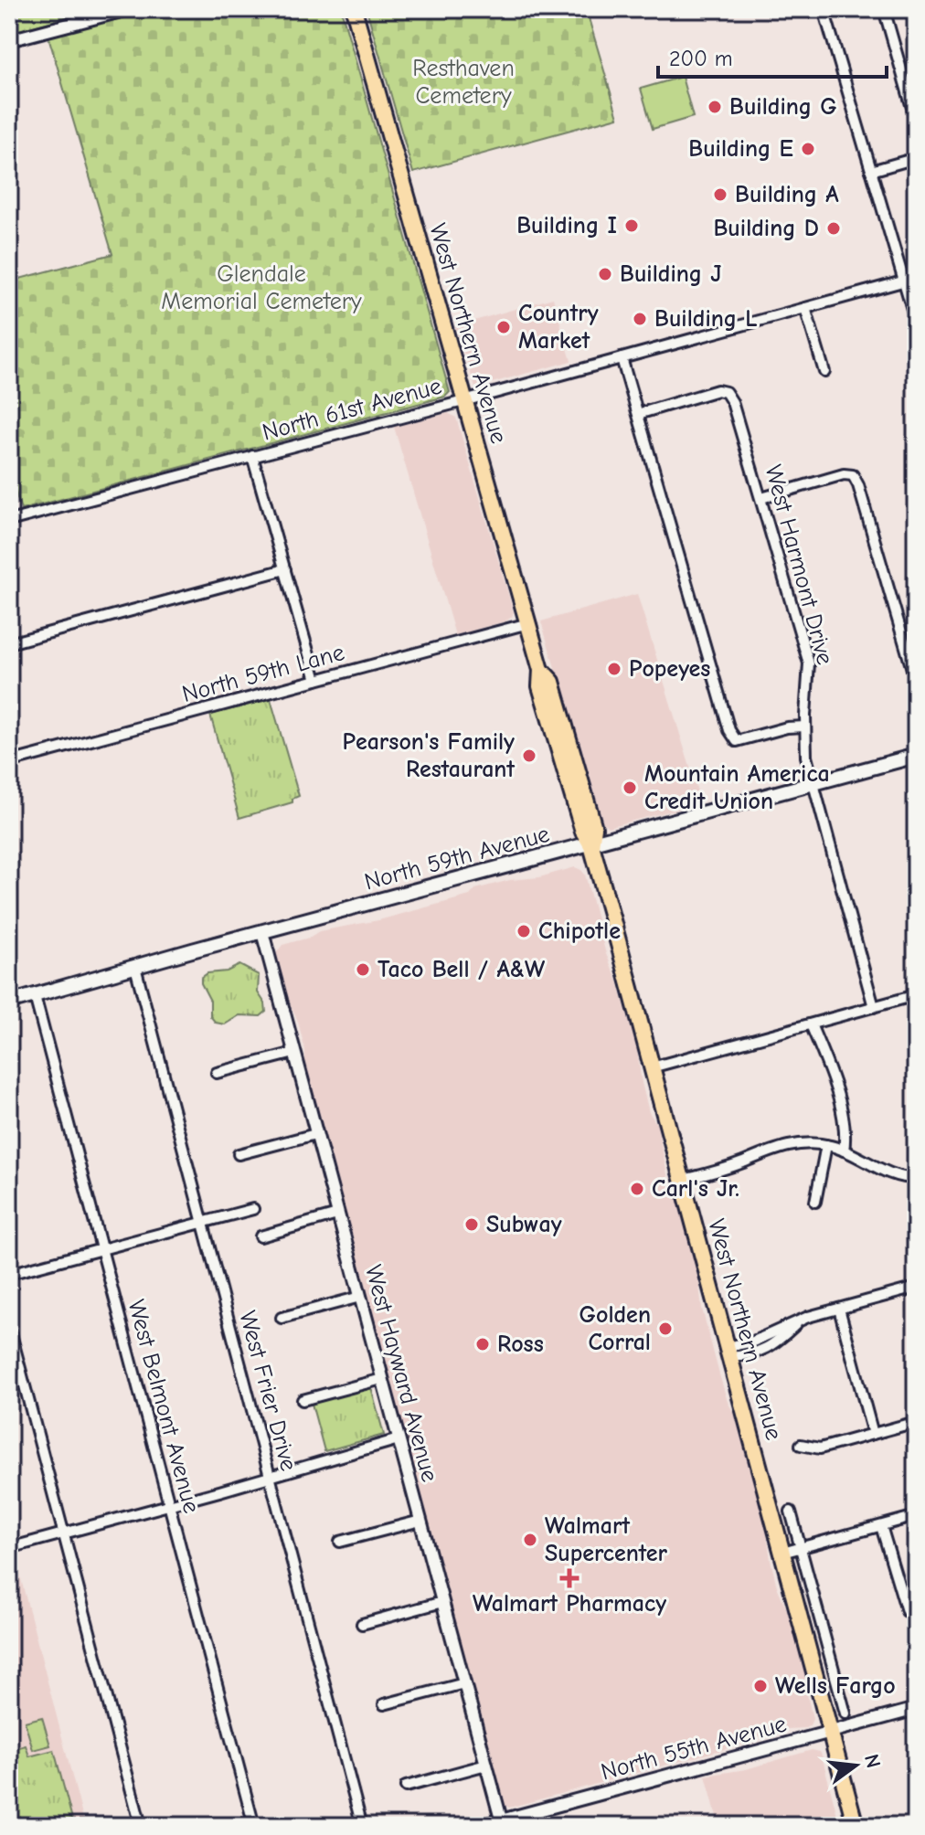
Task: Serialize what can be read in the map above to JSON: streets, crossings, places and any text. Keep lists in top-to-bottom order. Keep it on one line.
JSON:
{"streets":{"main road":["West Northern Avenue","North 59th Avenue"],"street":["North 61st Avenue","West Harmont Drive","North 59th Lane","West Hayward Avenue","West Frier Drive","West Belmont Avenue","North 55th Avenue"]},"crossings":[["West Northern Avenue","North 61st Avenue"],["West Northern Avenue","North 59th Lane"],["West Northern Avenue","North 59th Avenue"],["West Northern Avenue","North 55th Avenue"],["West Harmont Drive","North 59th Avenue"],["North 59th Avenue","West Hayward Avenue"],["North 59th Avenue","West Frier Drive"],["North 59th Avenue","West Belmont Avenue"],["West Hayward Avenue","North 55th Avenue"]],"parks":["Resthaven Cemetery","Glendale Memorial Cemetery"],"places":{"other":["Building G","Building E","Building A","Building I","Building D","Building J","Building L","Country Market","Popeyes","Pearson's Family Restaurant","Mountain America Credit Union","Chipotle","Taco Bell / A&W","Carl's Jr.","Subway","Golden Corral","Ross","Walmart Supercenter","Wells Fargo"],"health":["Walmart Pharmacy"]},"scale_bar":"200 m","north":"right"}
